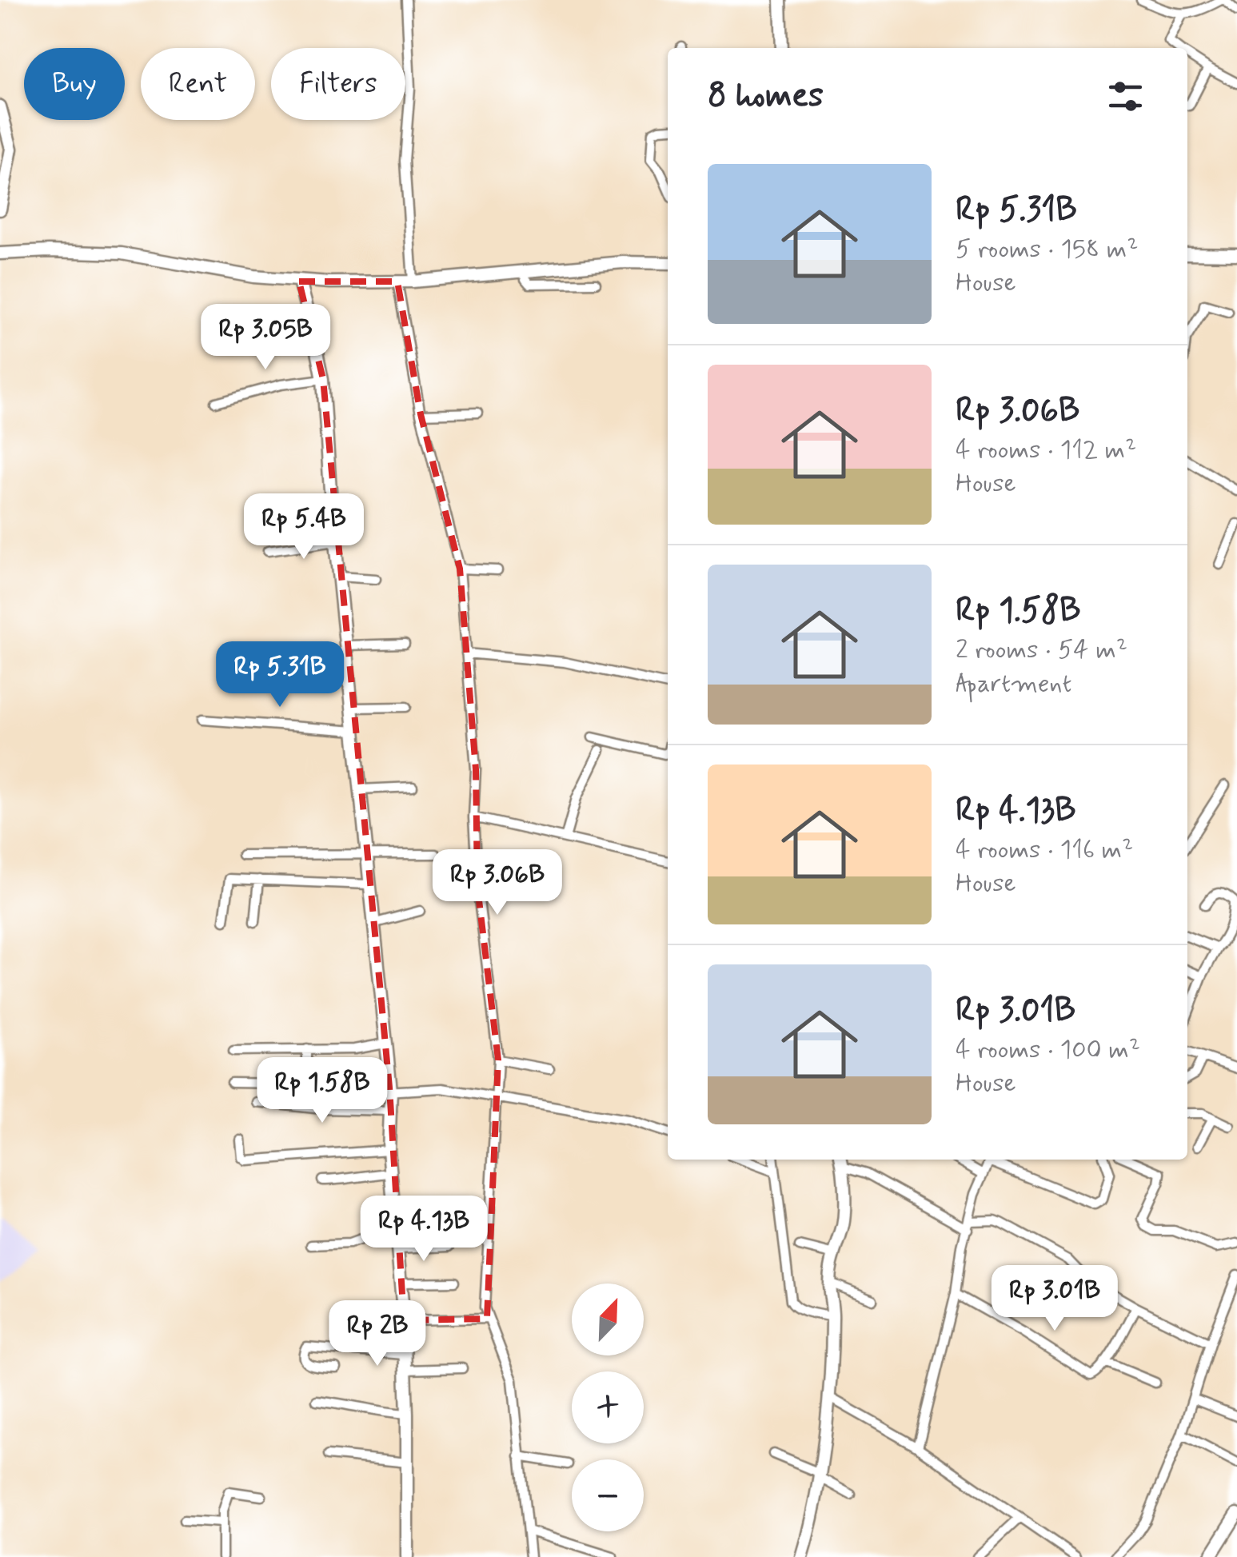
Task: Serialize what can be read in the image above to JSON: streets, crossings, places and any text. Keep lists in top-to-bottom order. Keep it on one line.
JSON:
{"north":"top right","page":{"chip":["Buy","Rent","Filters"],"heading":"8 homes","list":[{"name":"Rp 5.31B","note":"5 rooms · 158 m² · House"},{"name":"Rp 3.06B","note":"4 rooms · 112 m² · House"},{"name":"Rp 1.58B","note":"2 rooms · 54 m² · Apartment"},{"name":"Rp 4.13B","note":"4 rooms · 116 m² · House"},{"name":"Rp 3.01B","note":"4 rooms · 100 m² · House"}],"price":["Rp 3.05B","Rp 5.4B","Rp 5.31B","Rp 3.06B","Rp 1.58B","Rp 4.13B","Rp 3.01B","Rp 2B"],"map_buttons":["+","−"]}}
